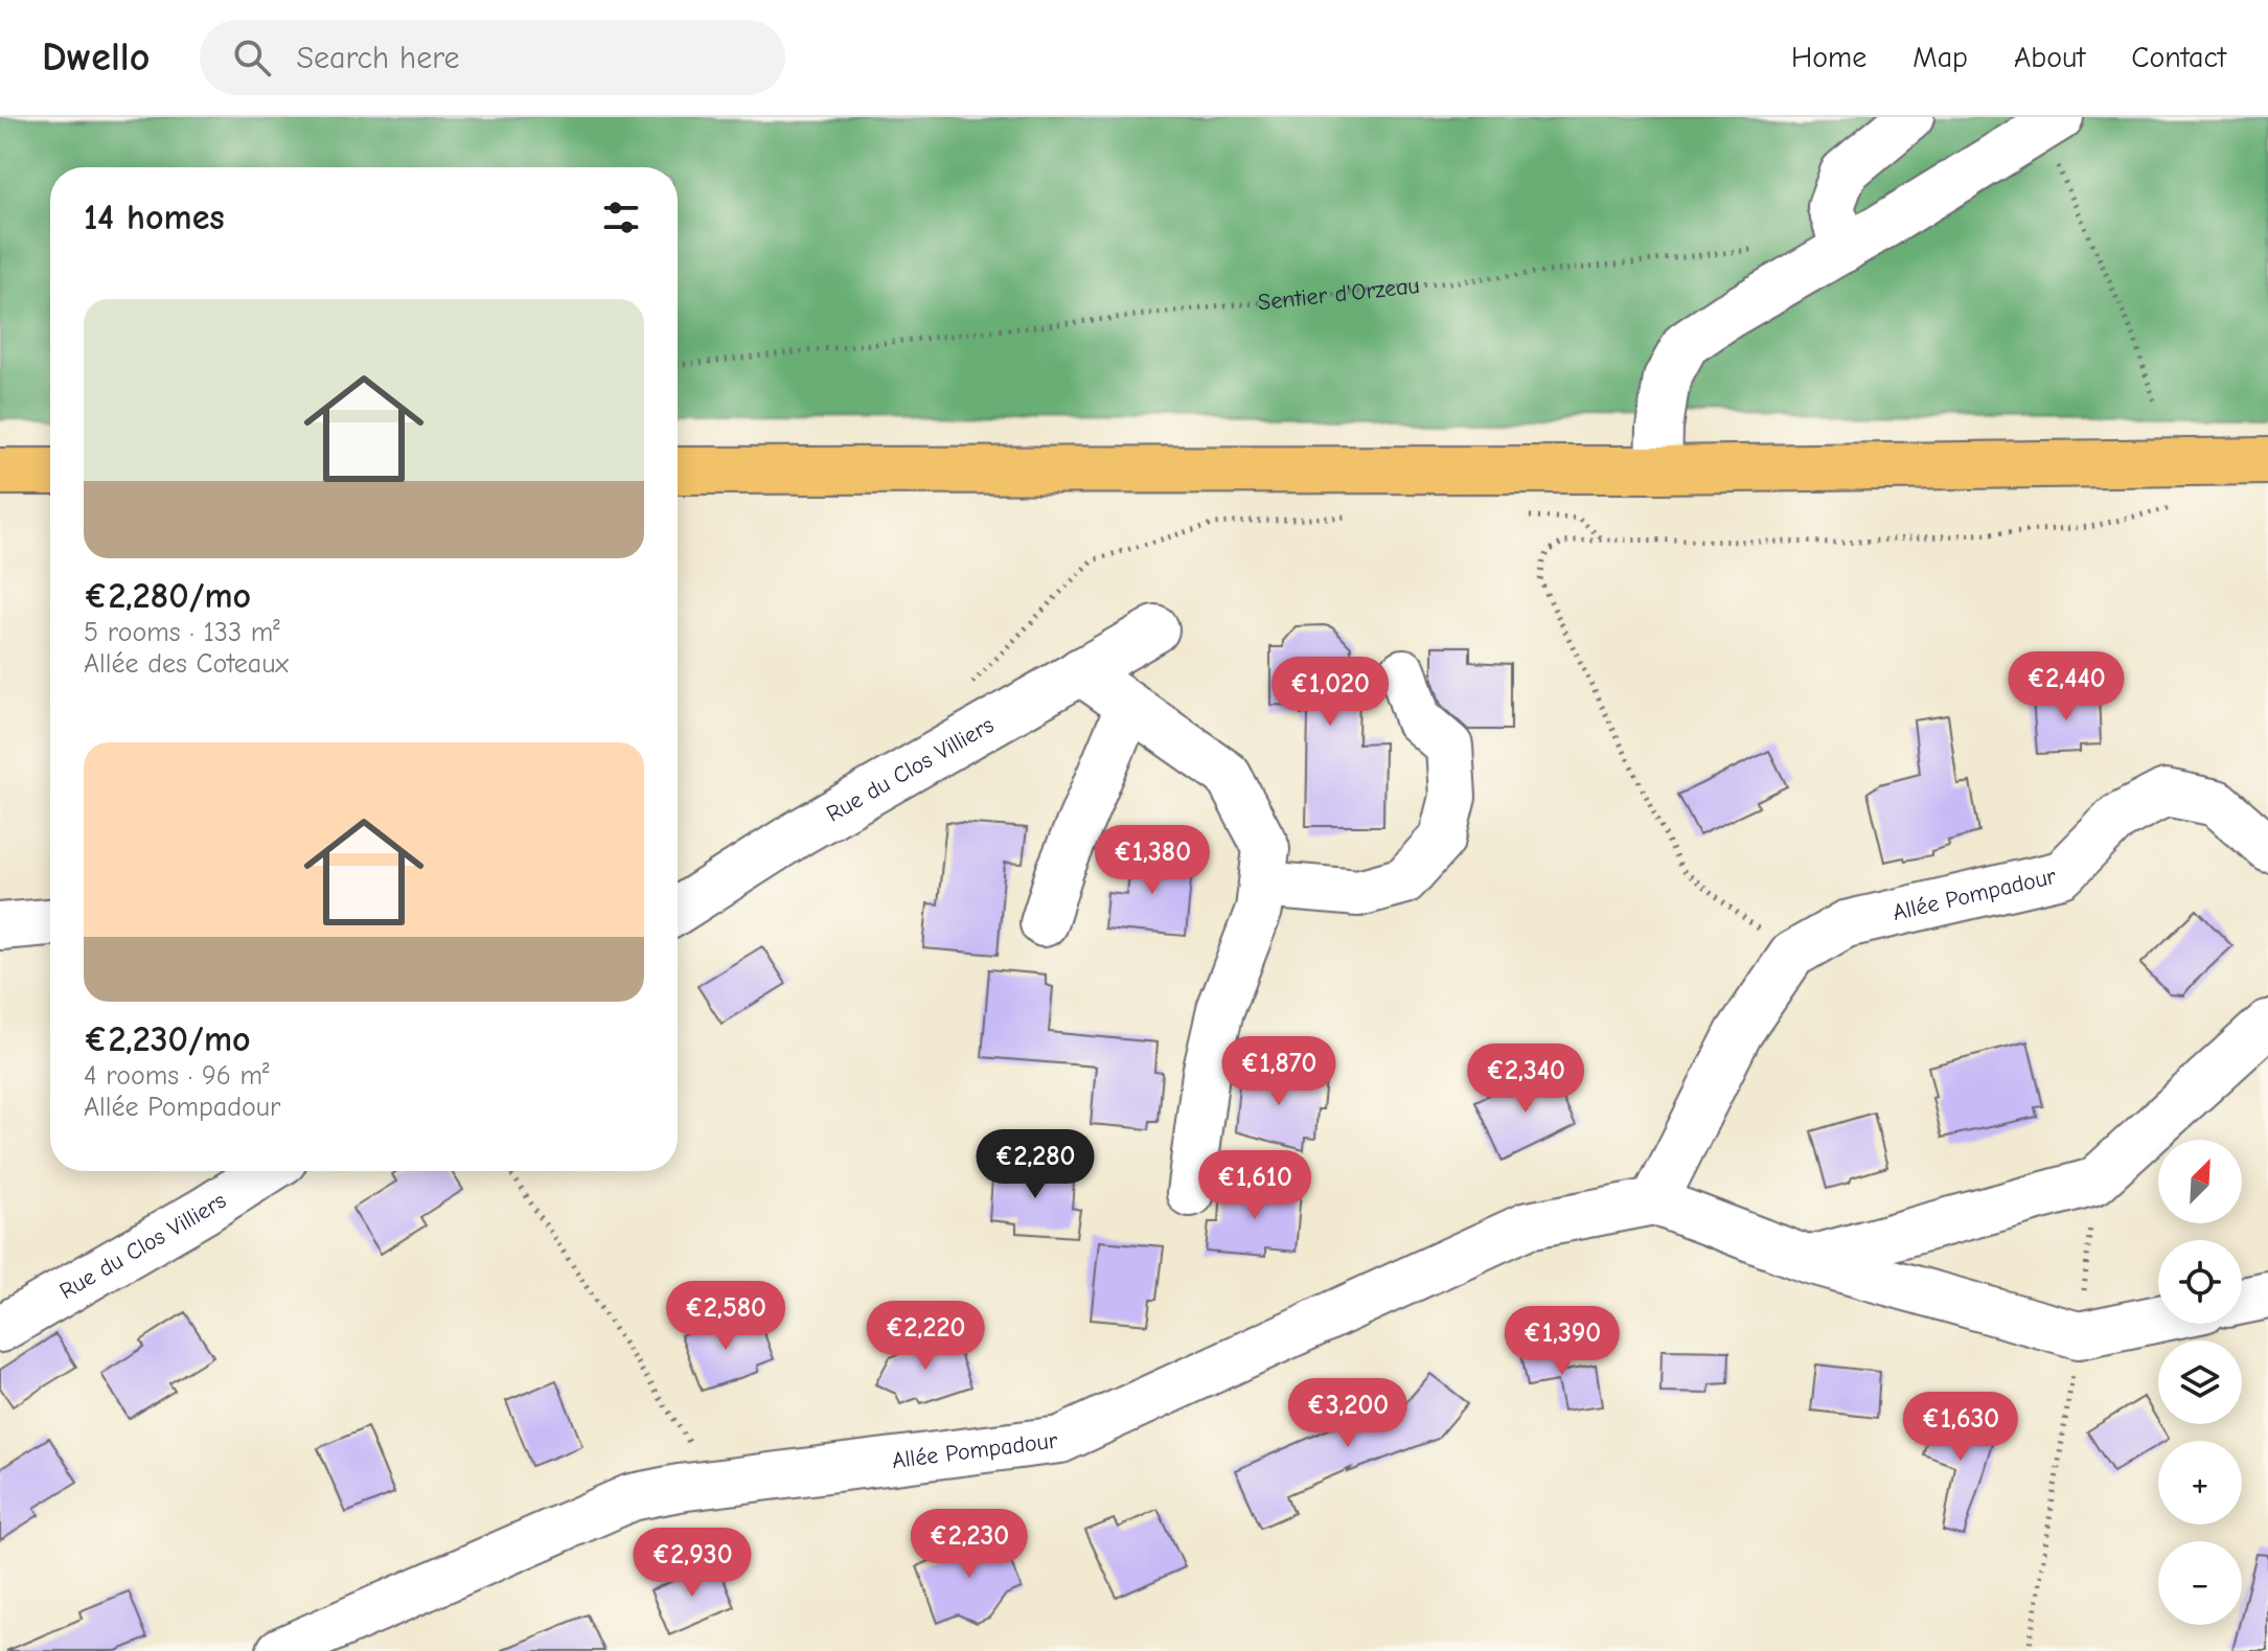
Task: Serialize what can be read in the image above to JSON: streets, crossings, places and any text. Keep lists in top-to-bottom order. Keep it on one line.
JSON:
{"streets":{"street":["Rue du Clos Villiers","Allée Pompadour"],"path":["Sentier d'Orzeau"]},"north":"top right","page":{"header":"Dwello","search":"Search here","nav":["Home","Map","About","Contact"],"heading":"14 homes","list":[{"name":"€2,280/mo","note":"5 rooms · 133 m² · Allée des Coteaux"},{"name":"€2,230/mo","note":"4 rooms · 96 m² · Allée Pompadour"}],"price":["€2,440","€1,020","€1,380","€1,870","€2,340","€2,280","€1,610","€2,580","€2,220","€1,390","€3,200","€1,630","€2,230","€2,930"],"map_buttons":["+","−"]}}
